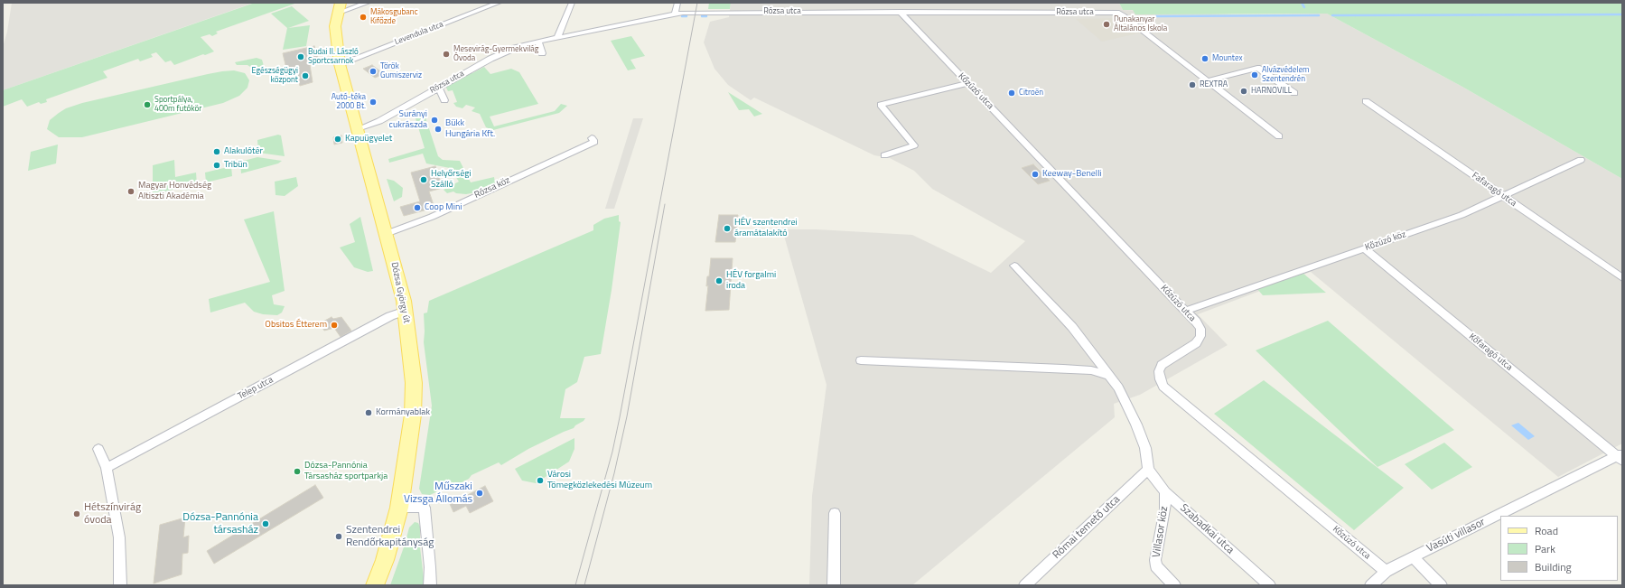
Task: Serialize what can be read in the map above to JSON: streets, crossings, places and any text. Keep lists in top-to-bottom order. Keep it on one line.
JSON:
{"streets":{"main road":["Dózsa György út"],"street":["Rózsa utca","Levendula utca","Kőzúzó utca","Rózsa köz","Fafaragó utca","Kőzúzó köz","Kőfaragó utca","Telep utca","Római temető utca","Szabadkai utca","Villasor köz","Vasúti villasor"]},"crossings":[["Rózsa utca","Kőzúzó utca"],["Rózsa utca","Dózsa György út"],["Levendula utca","Dózsa György út"],["Kőzúzó utca","Kőzúzó köz"],["Kőzúzó utca","Vasúti villasor"],["Rózsa köz","Dózsa György út"],["Fafaragó utca","Kőzúzó köz"],["Kőzúzó köz","Kőfaragó utca"],["Dózsa György út","Telep utca"],["Kőfaragó utca","Vasúti villasor"],["Római temető utca","Szabadkai utca"],["Szabadkai utca","Villasor köz"]],"places":["Mákosgubanc Kifőzde","Dunakanyar Általános Iskola","Mesevirág-Gyermekvilág Óvoda","Budai II. László Sportcsarnok","Mountex","Török Gumiszerviz","Alvázvédelem Szentendrén","Egészségügyi központ","REXTRA","HARNOVILL","Citroën","Autó-téka 2000 Bt.","Sportpálya, 400m futókör","Surányi cukrászda","Bükk Hungária Kft.","Kapuügyelet","Alakulótér","Tribün","Keeway-Benelli","Helyőrségi Szálló","Magyar Honvédség Altiszti Akadémia","Coop Mini","HÉV szentendrei áramátalakító","HÉV forgalmi iroda","Obsitos Étterem","Kormányablak","Dózsa-Pannónia Társasház sportparkja","Városi Tömegközlekedési Múzeum","Műszaki Vizsga Állomás","Hétszínvirág óvoda","Dózsa-Pannónia társasház","Szentendrei Rendőrkapitányság"],"legend":["Road","Park","Building"]}
